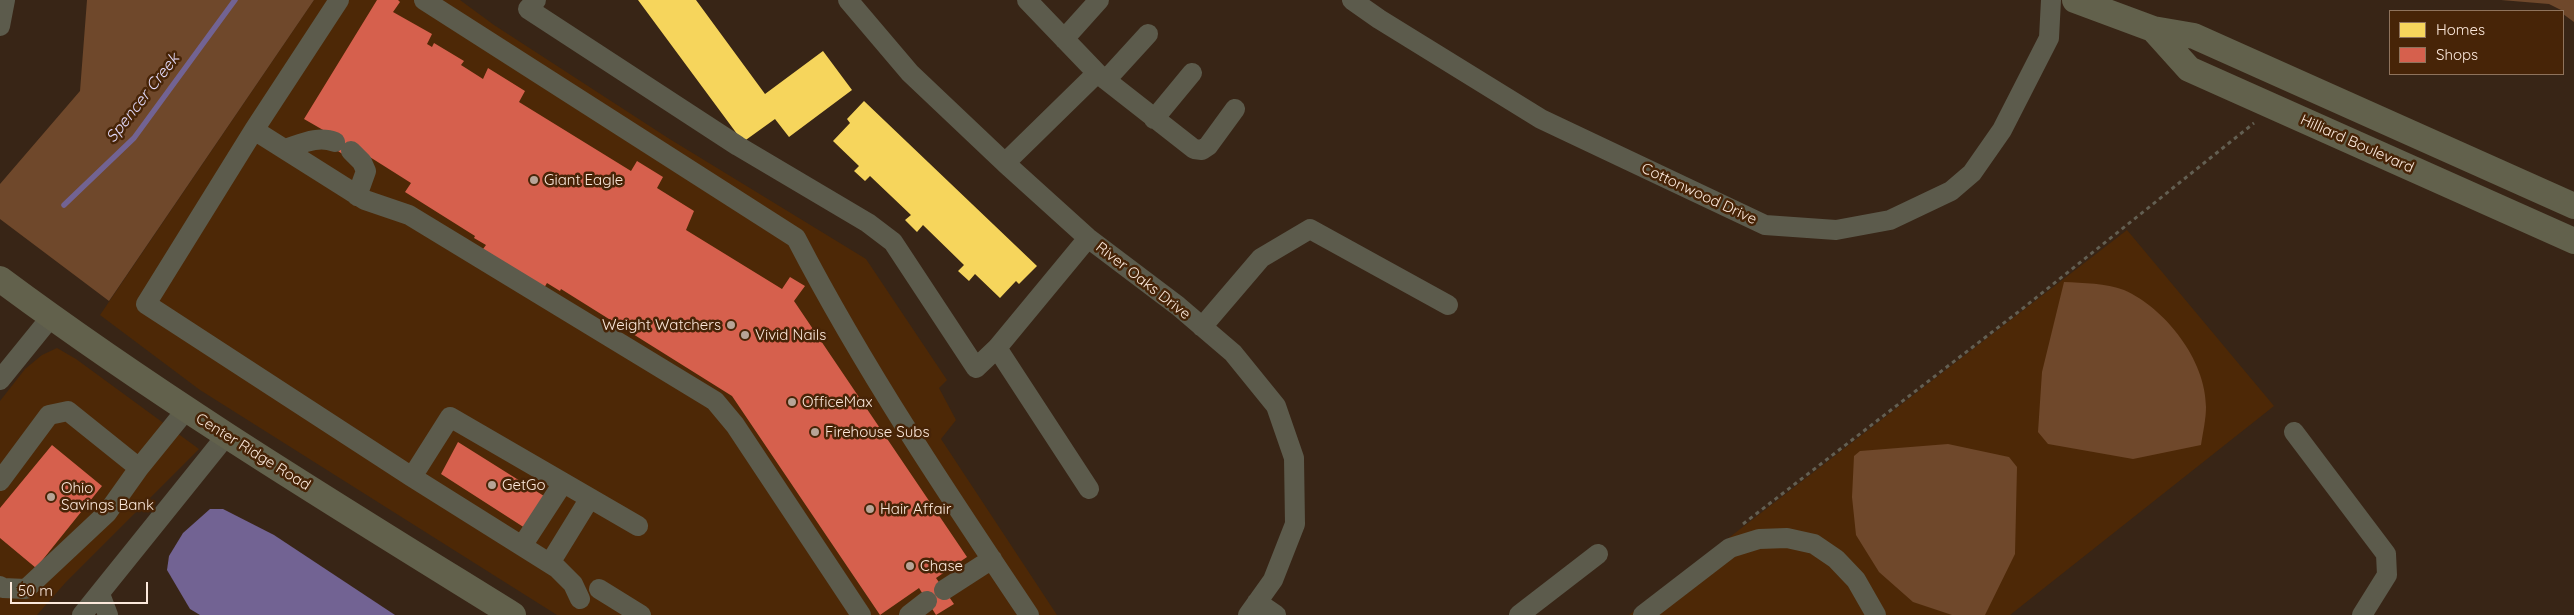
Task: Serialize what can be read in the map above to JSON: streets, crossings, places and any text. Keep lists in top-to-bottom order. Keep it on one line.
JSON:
{"streets":{"main road":["Hilliard Boulevard","Center Ridge Road"],"street":["Cottonwood Drive","River Oaks Drive"]},"water":["Spencer Creek"],"places":["Giant Eagle","Weight Watchers","Vivid Nails","OfficeMax","Firehouse Subs","GetGo","Ohio Savings Bank","Hair Affair","Chase"],"legend":["Homes","Shops"],"scale_bar":"50 m"}
